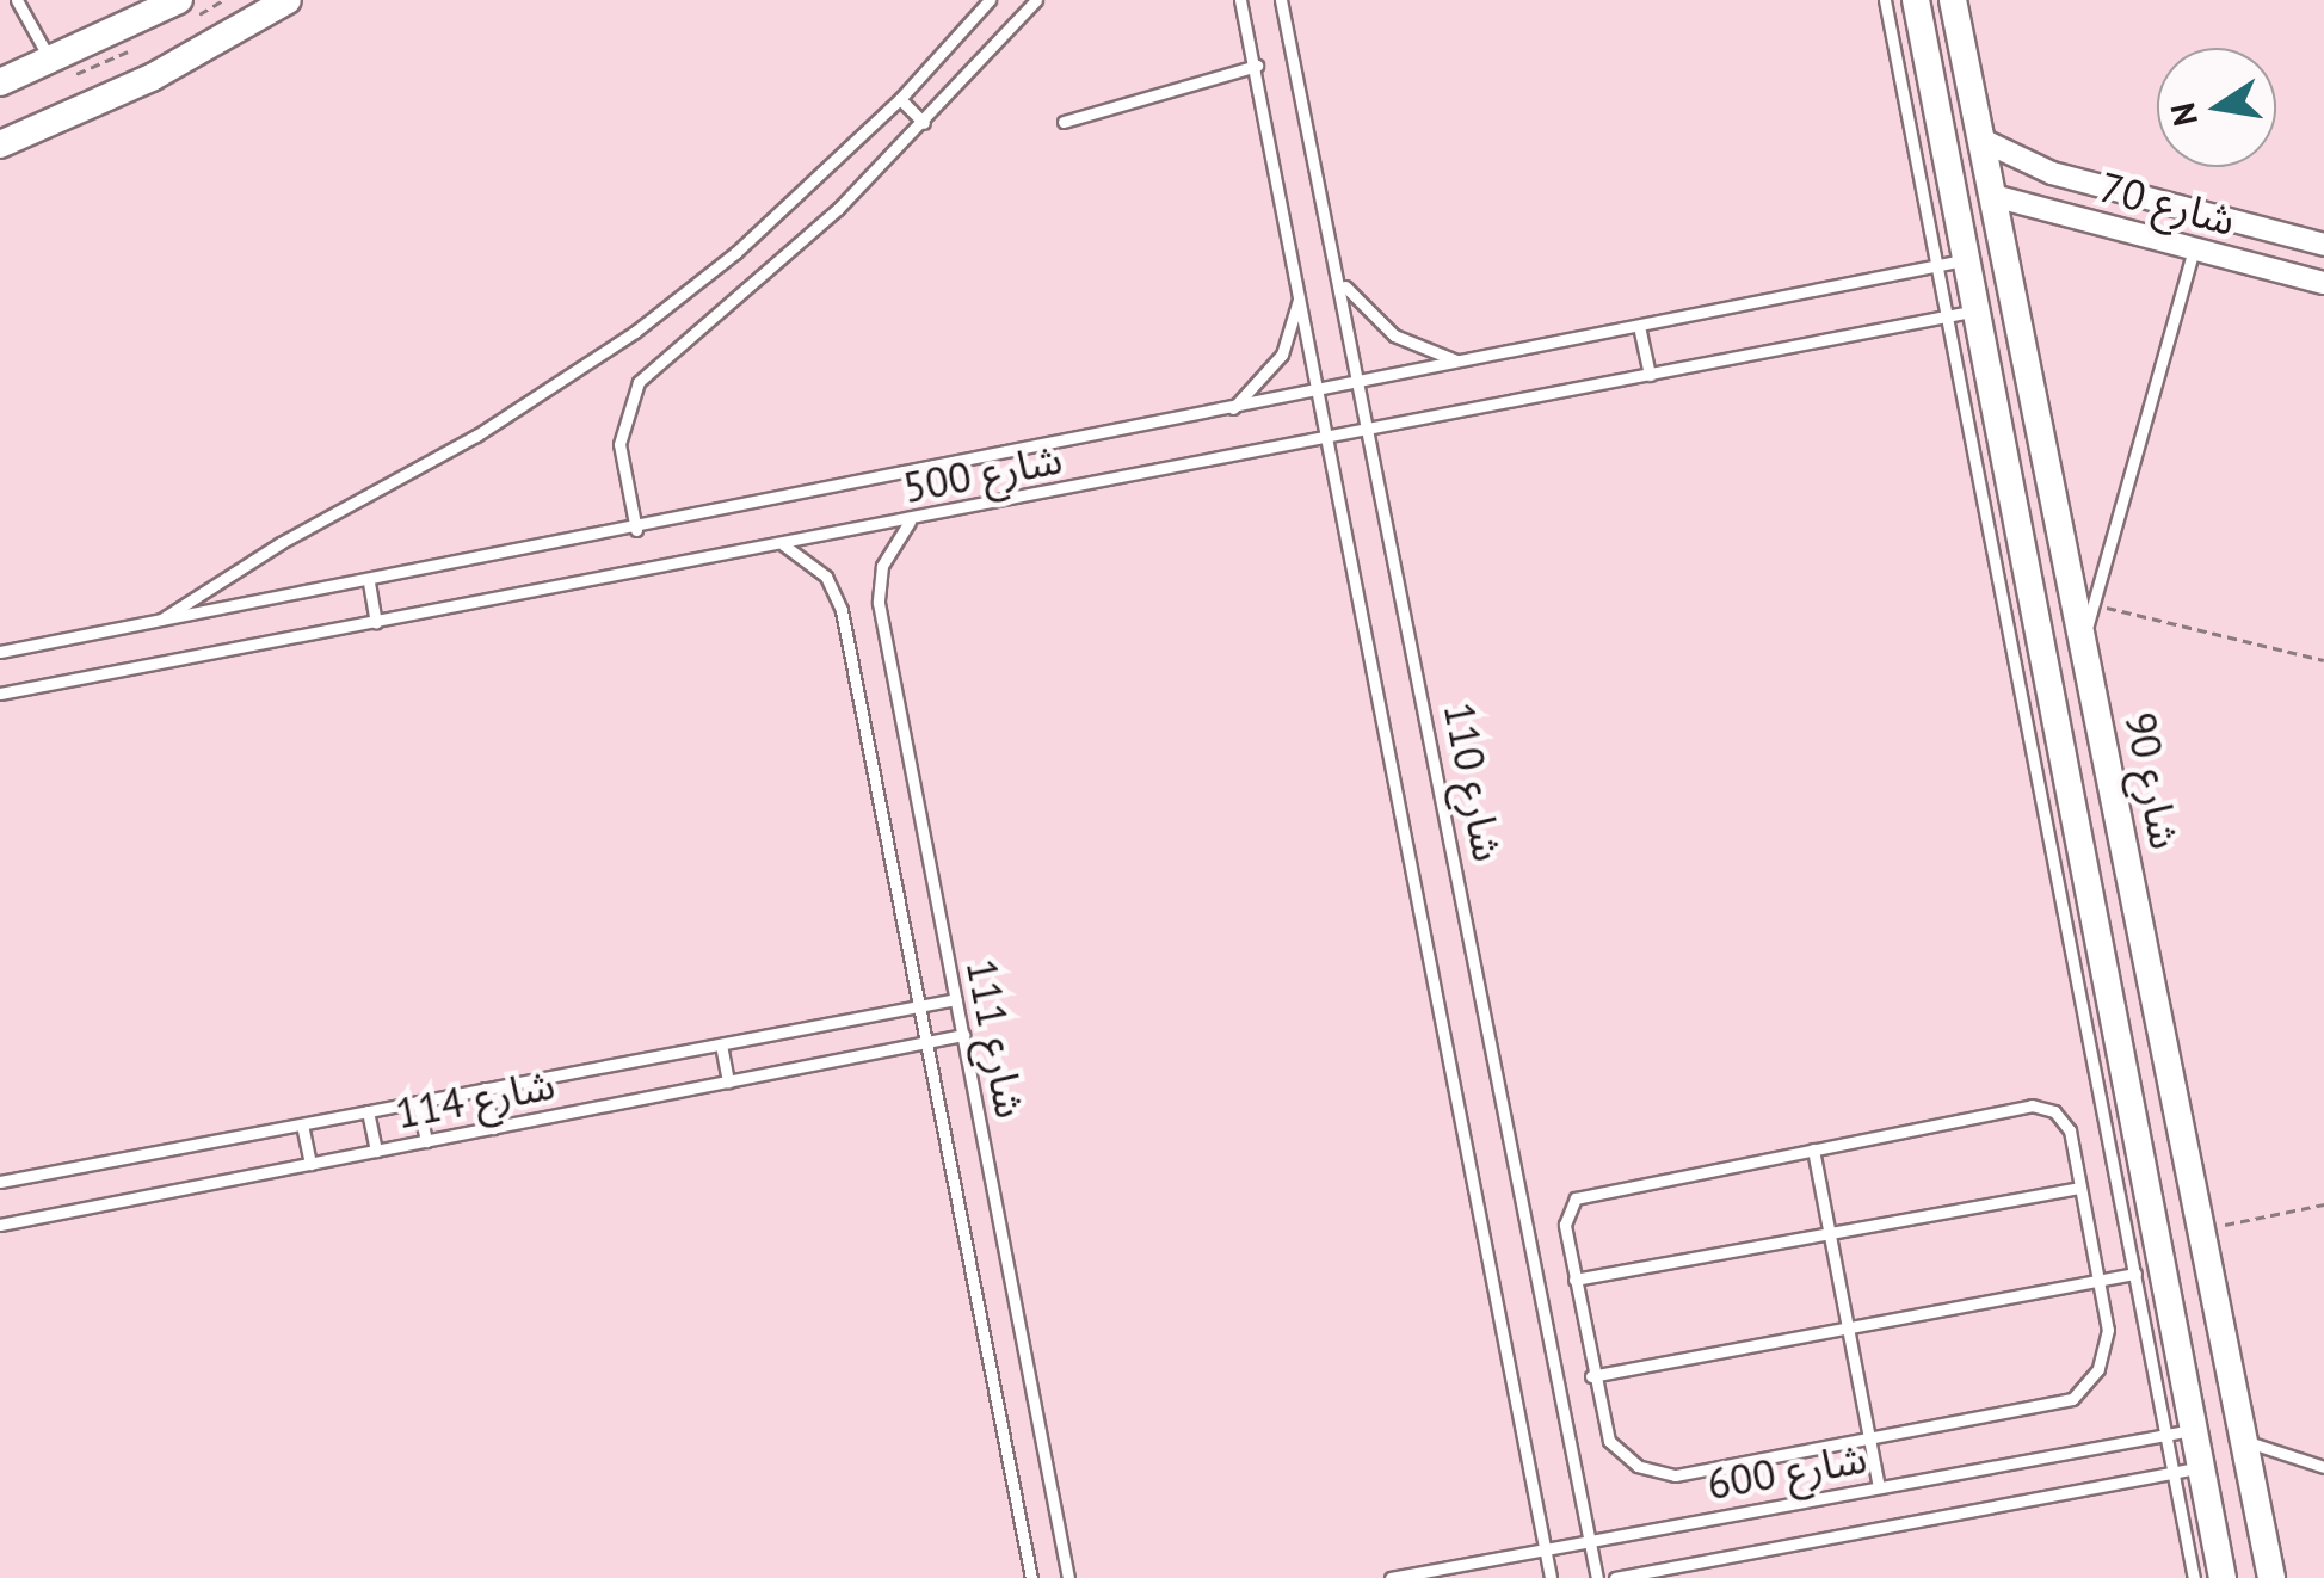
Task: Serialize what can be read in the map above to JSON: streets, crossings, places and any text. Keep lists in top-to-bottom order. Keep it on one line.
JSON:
{"streets":{"street":["شارع 70","شارع 90"],"lane":["شارع 500","شارع 110","شارع 111","شارع 114","شارع 600"]},"crossings":[["شارع 70","شارع 90"],["شارع 500","شارع 90"],["شارع 500","شارع 110"],["شارع 500","شارع 111"],["شارع 90","شارع 600"],["شارع 110","شارع 600"],["شارع 111","شارع 114"]],"north":"left"}
